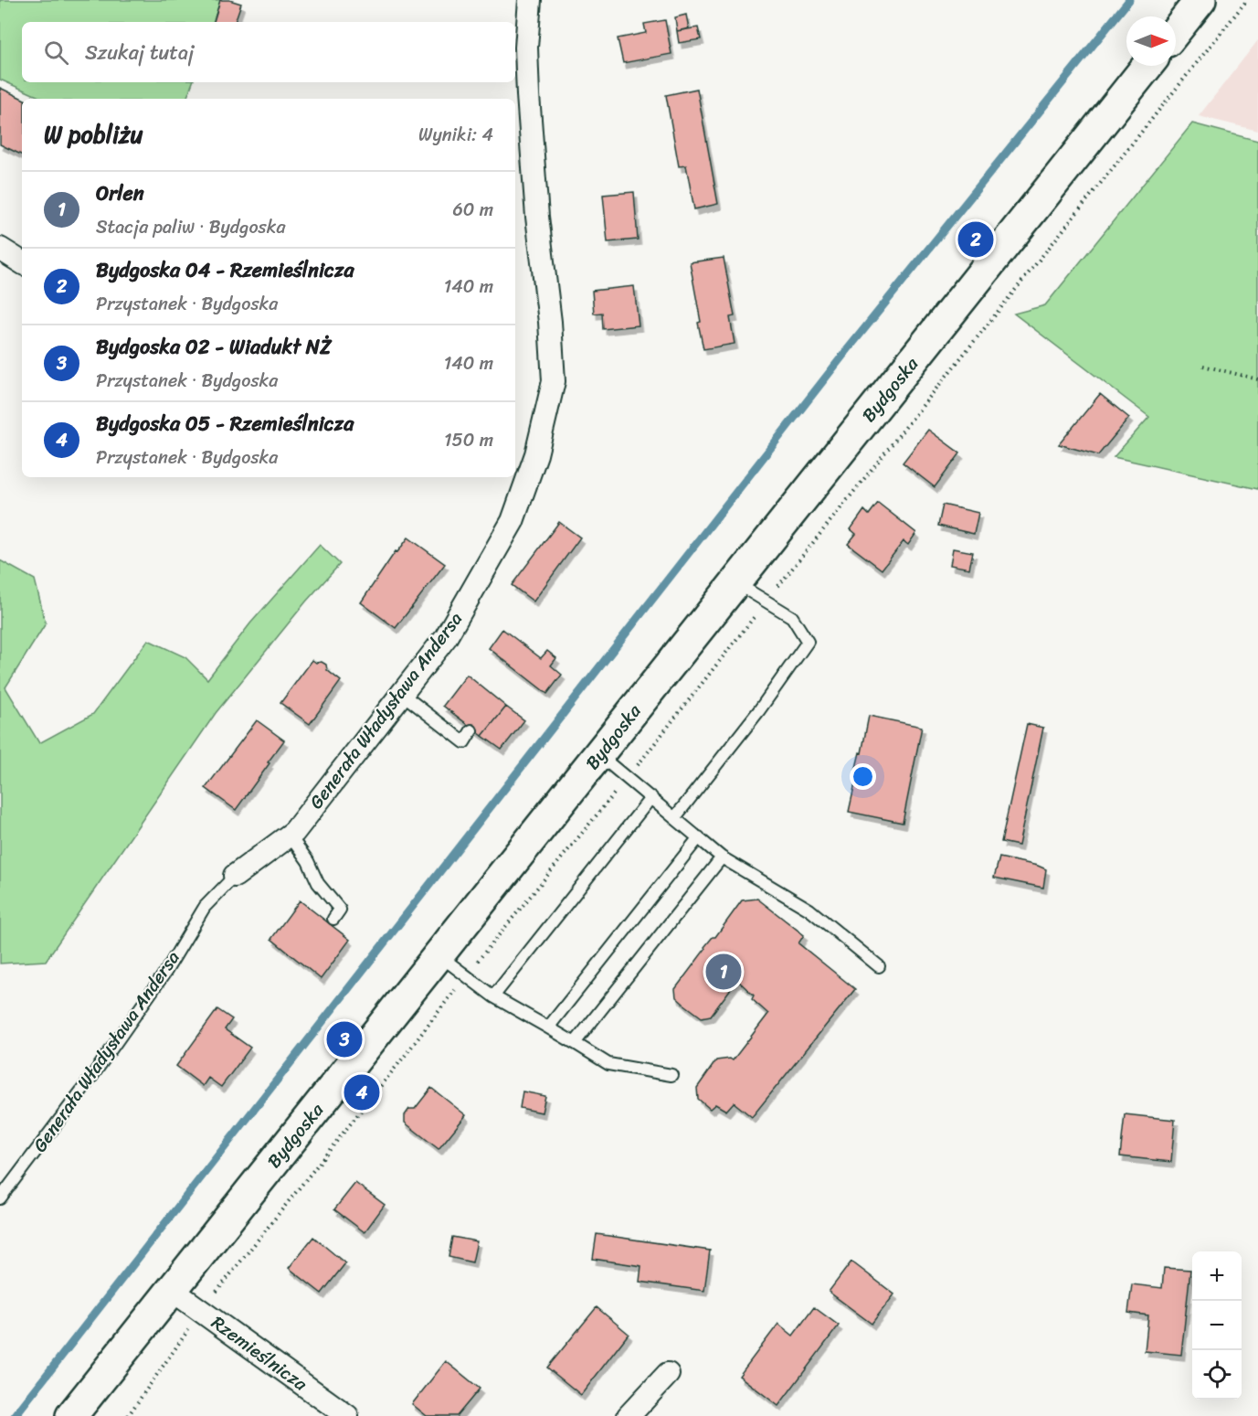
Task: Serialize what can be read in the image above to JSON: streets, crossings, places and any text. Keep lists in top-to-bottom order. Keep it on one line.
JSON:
{"streets":{"main road":["Bydgoska"],"street":["Generała Władysława Andersa","Rzemieślnicza"]},"crossings":[["Bydgoska","Rzemieślnicza"]],"north":"right","page":{"search":"Szukaj tutaj","heading":["W pobliżu","Wyniki: 4"],"list":[{"mark":"1","name":"Orlen","note":"Stacja paliw · Bydgoska","value":"60 m"},{"mark":"2","name":"Bydgoska 04 - Rzemieślnicza","note":"Przystanek · Bydgoska","value":"140 m"},{"mark":"3","name":"Bydgoska 02 - Wiadukt NŻ","note":"Przystanek · Bydgoska","value":"140 m"},{"mark":"4","name":"Bydgoska 05 - Rzemieślnicza","note":"Przystanek · Bydgoska","value":"150 m"}],"pins":["2","1","3","4"],"map_buttons":["+","−"]}}
